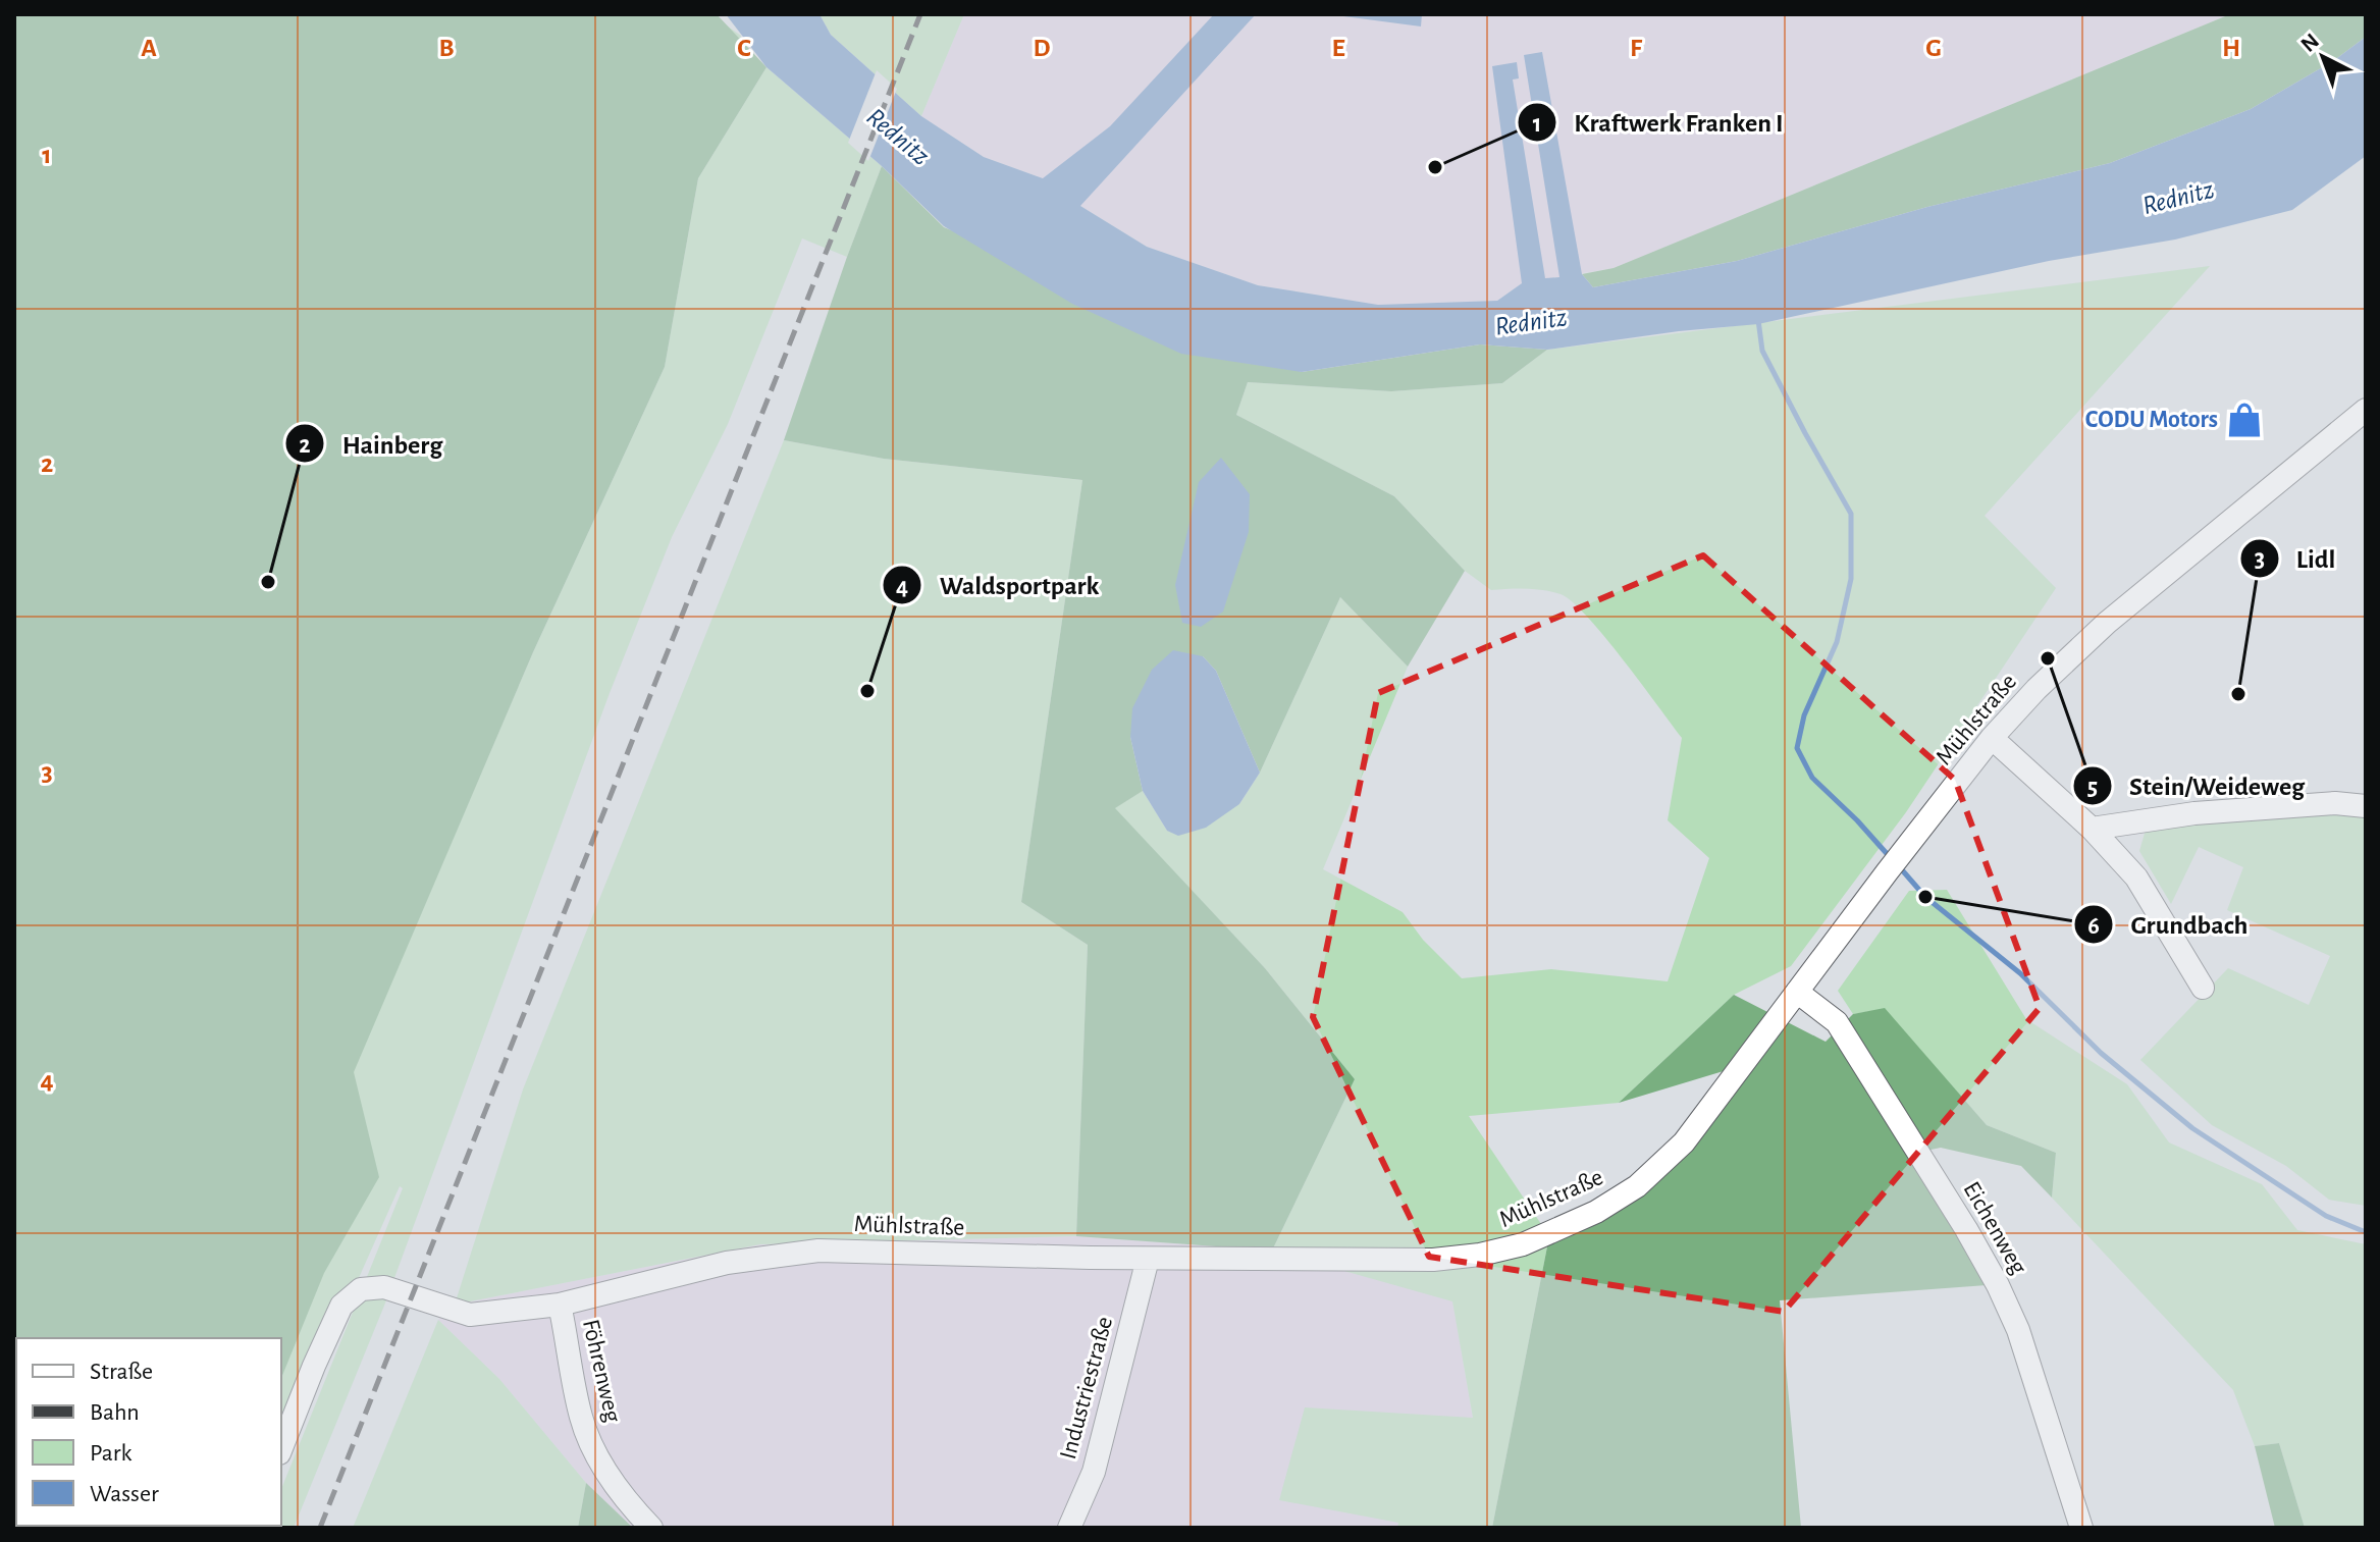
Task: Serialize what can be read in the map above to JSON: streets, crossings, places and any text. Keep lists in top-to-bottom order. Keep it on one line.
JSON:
{"streets":{"street":["Mühlstraße","Eichenweg","Föhrenweg","Industriestraße"]},"crossings":[["Mühlstraße","Eichenweg"],["Mühlstraße","Föhrenweg"],["Mühlstraße","Industriestraße"]],"water":["Rednitz"],"places":{"other":["Kraftwerk Franken I","Hainberg","Stein/Weideweg","Waldsportpark","Lidl","Grundbach"],"shop":["CODU Motors"]},"legend":["Straße","Bahn","Park","Wasser"],"north":"top left","grid":{"columns":["A","B","C","D","E","F","G","H"],"rows":["1","2","3","4"]}}
